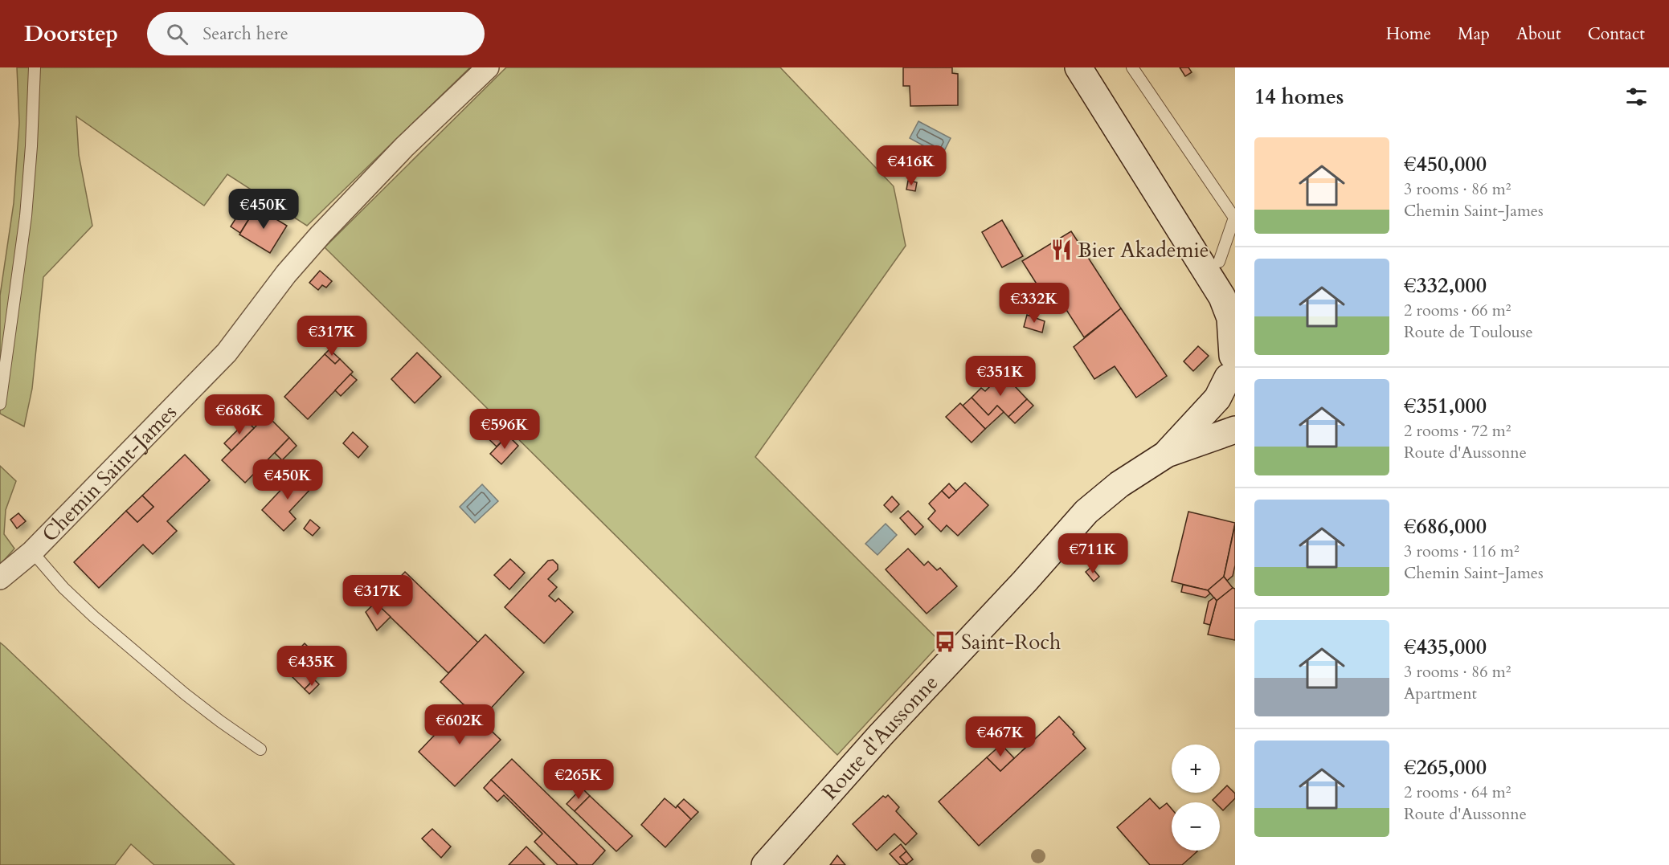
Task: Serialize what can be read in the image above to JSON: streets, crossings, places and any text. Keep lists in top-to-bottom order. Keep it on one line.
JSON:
{"streets":{"main road":["Route d'Aussonne"],"street":["Chemin Saint-James"]},"places":{"restaurant":["Bier Akademie"],"bus stop":["Saint-Roch"]},"page":{"header":"Doorstep","search":"Search here","nav":["Home","Map","About","Contact"],"heading":"14 homes","list":[{"name":"€450,000","note":"3 rooms · 86 m² · Chemin Saint-James"},{"name":"€332,000","note":"2 rooms · 66 m² · Route de Toulouse"},{"name":"€351,000","note":"2 rooms · 72 m² · Route d'Aussonne"},{"name":"€686,000","note":"3 rooms · 116 m² · Chemin Saint-James"},{"name":"€435,000","note":"3 rooms · 86 m² · Apartment"},{"name":"€265,000","note":"2 rooms · 64 m² · Route d'Aussonne"}],"price":["€416K","€450K","€332K","€317K","€351K","€686K","€596K","€450K","€711K","€317K","€435K","€602K","€467K","€265K"],"map_buttons":["+","−"]}}
